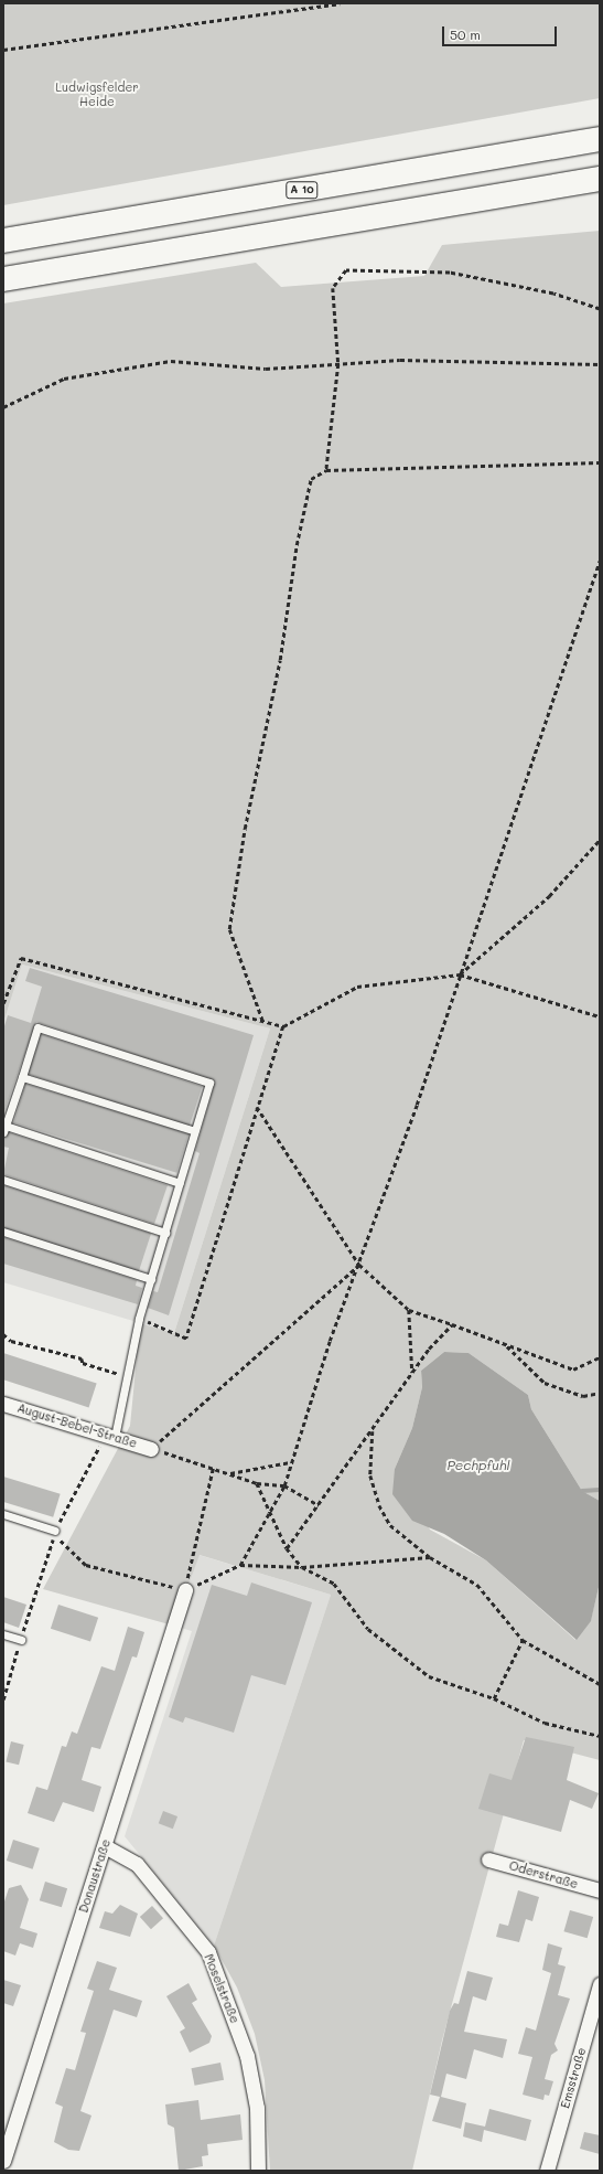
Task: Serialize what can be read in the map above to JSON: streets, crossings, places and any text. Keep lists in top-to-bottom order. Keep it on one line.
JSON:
{"streets":{"highway":["A 10"],"street":["August-Bebel-Straße","Oderstraße","Donaustraße","Moselstraße","Emsstraße"]},"crossings":[["Donaustraße","Moselstraße"]],"water":["Pechpfuhl"],"parks":["Ludwigsfelder Heide"],"scale_bar":"50 m"}
